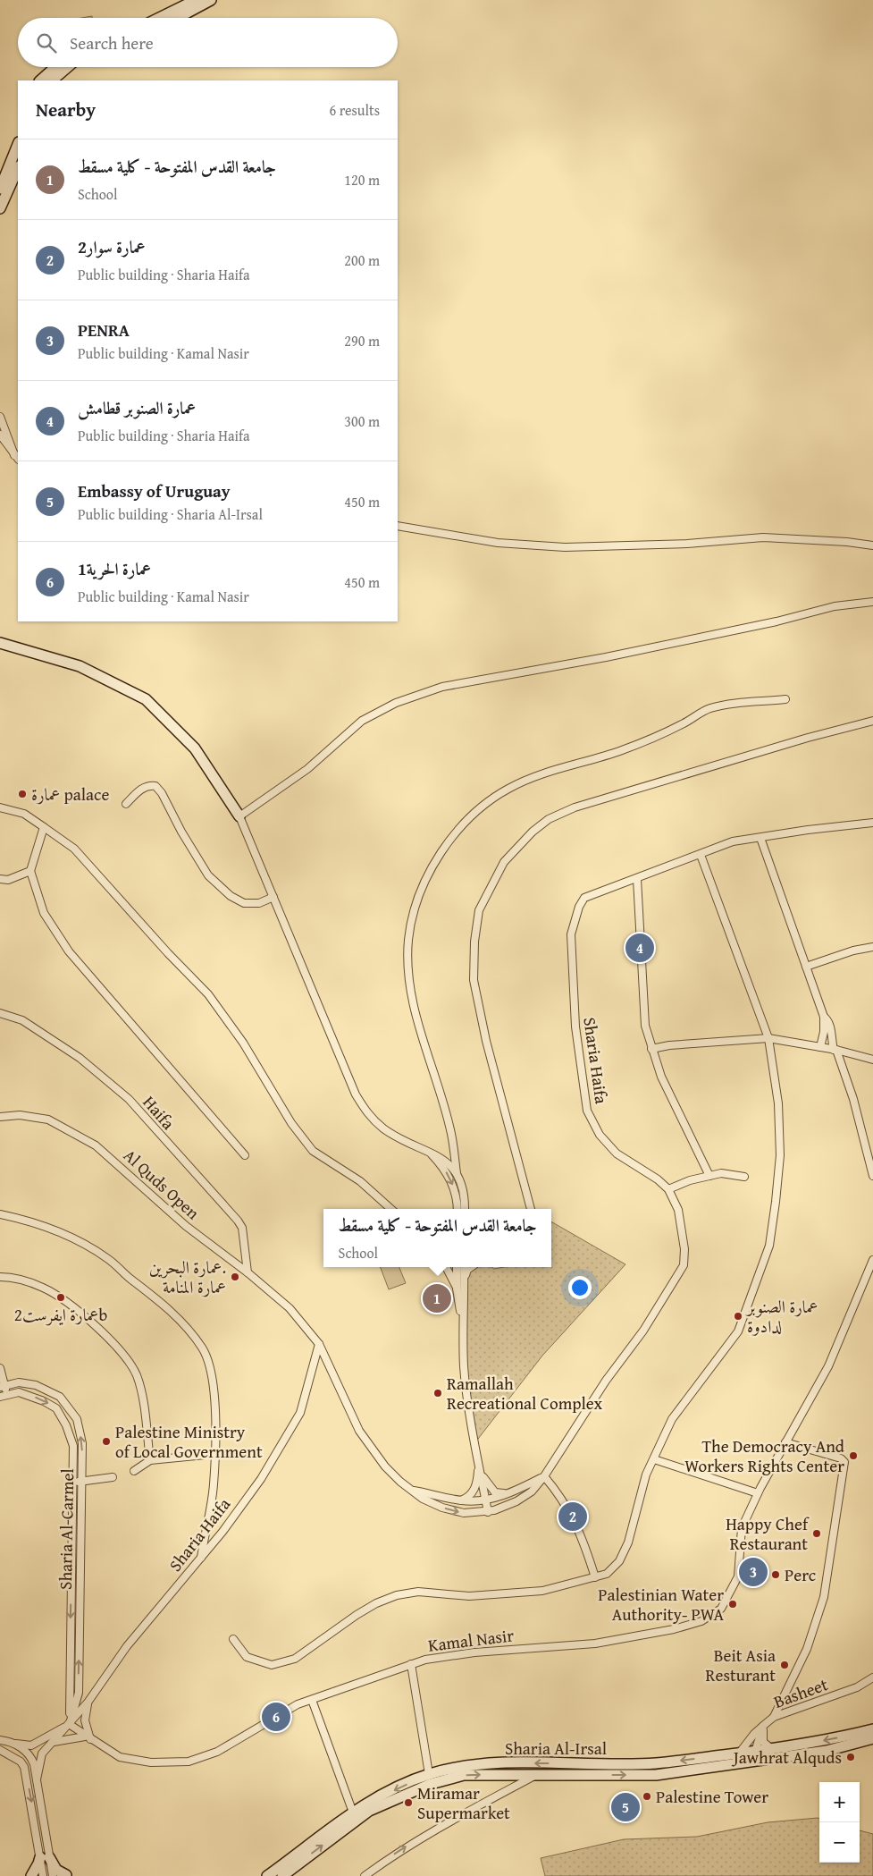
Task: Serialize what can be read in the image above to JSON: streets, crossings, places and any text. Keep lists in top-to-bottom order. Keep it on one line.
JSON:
{"streets":{"main road":["Sharia Al-Irsal"],"street":["Sharia Haifa","Haifa","Al Quds Open","Sharia Al-Carmel","Kamal Nasir","Basheet"]},"crossings":[["Sharia Haifa","Al Quds Open"],["Sharia Haifa","Sharia Al-Carmel"],["Sharia Haifa","Kamal Nasir"],["Haifa","Al Quds Open"],["Sharia Al-Carmel","Kamal Nasir"],["Basheet","Sharia Al-Irsal"]],"places":["عمارة palace","عمارة البحرين. عمارة المنامة","عمارة ايفرست2b","عمارة الصنوبر لدادوة","Ramallah Recreational Complex","Palestine Ministry of Local Government","The Democracy And Workers Rights Center","Happy Chef Restaurant","Perc","Palestinian Water Authority- PWA","Beit Asia Resturant","Jawhrat Alquds","Palestine Tower","Miramar Supermarket"],"page":{"search":"Search here","heading":["Nearby","6 results"],"list":[{"mark":"1","name":"جامعة القدس المفتوحة - كلية مسقط","note":"School","value":"120 m"},{"mark":"2","name":"عمارة سوار2","note":"Public building · Sharia Haifa","value":"200 m"},{"mark":"3","name":"PENRA","note":"Public building · Kamal Nasir","value":"290 m"},{"mark":"4","name":"عمارة الصنوبر قطامش","note":"Public building · Sharia Haifa","value":"300 m"},{"mark":"5","name":"Embassy of Uruguay","note":"Public building · Sharia Al-Irsal","value":"450 m"},{"mark":"6","name":"عمارة الحرية1","note":"Public building · Kamal Nasir","value":"450 m"}],"pins":["4","1","2","3","6","5"],"popup":["جامعة القدس المفتوحة - كلية مسقط","School"],"map_buttons":["+","−"]}}
